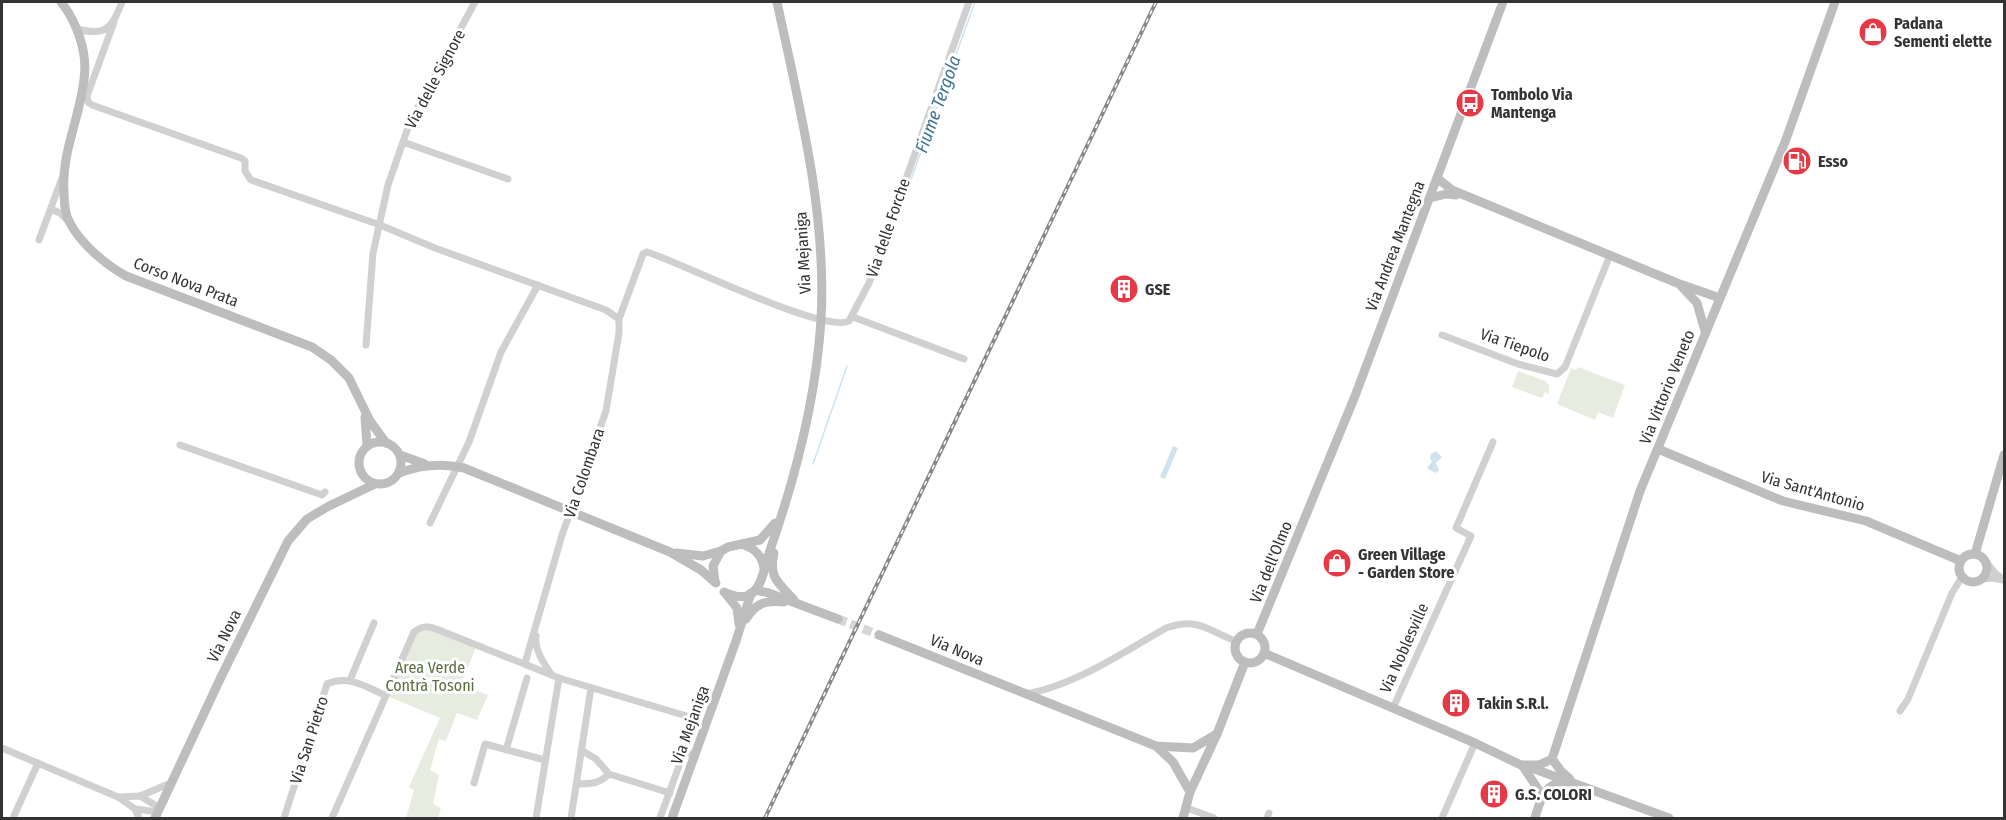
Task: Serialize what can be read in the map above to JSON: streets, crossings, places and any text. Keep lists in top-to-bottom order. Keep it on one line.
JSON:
{"streets":{"main road":["Via Andrea Mantegna","Via Mejaniga","Corso Nova Prata","Via Vittorio Veneto","Via Sant'Antonio","Via dell'Olmo","Via Nova","Via Noblesville"],"street":["Via delle Signore","Via delle Forche","Via Tiepolo","Via Colombara","Via San Pietro"]},"crossings":[["Via Andrea Mantegna","Via dell'Olmo"],["Via Mejaniga","Via Colombara"],["Via Mejaniga","Via Nova"],["Corso Nova Prata","Via Nova"],["Via Vittorio Veneto","Via Sant'Antonio"],["Via Colombara","Via Nova"],["Via dell'Olmo","Via Noblesville"]],"water":["Fiume Tergola"],"parks":["Area Verde Contrà Tosoni"],"places":{"shop":["Padana Sementi elette","Green Village - Garden Store"],"bus stop":["Tombolo Via Mantenga"],"fuel station":["Esso"],"building":["GSE","Takin S.R.l.","G.S. COLORI"]}}
